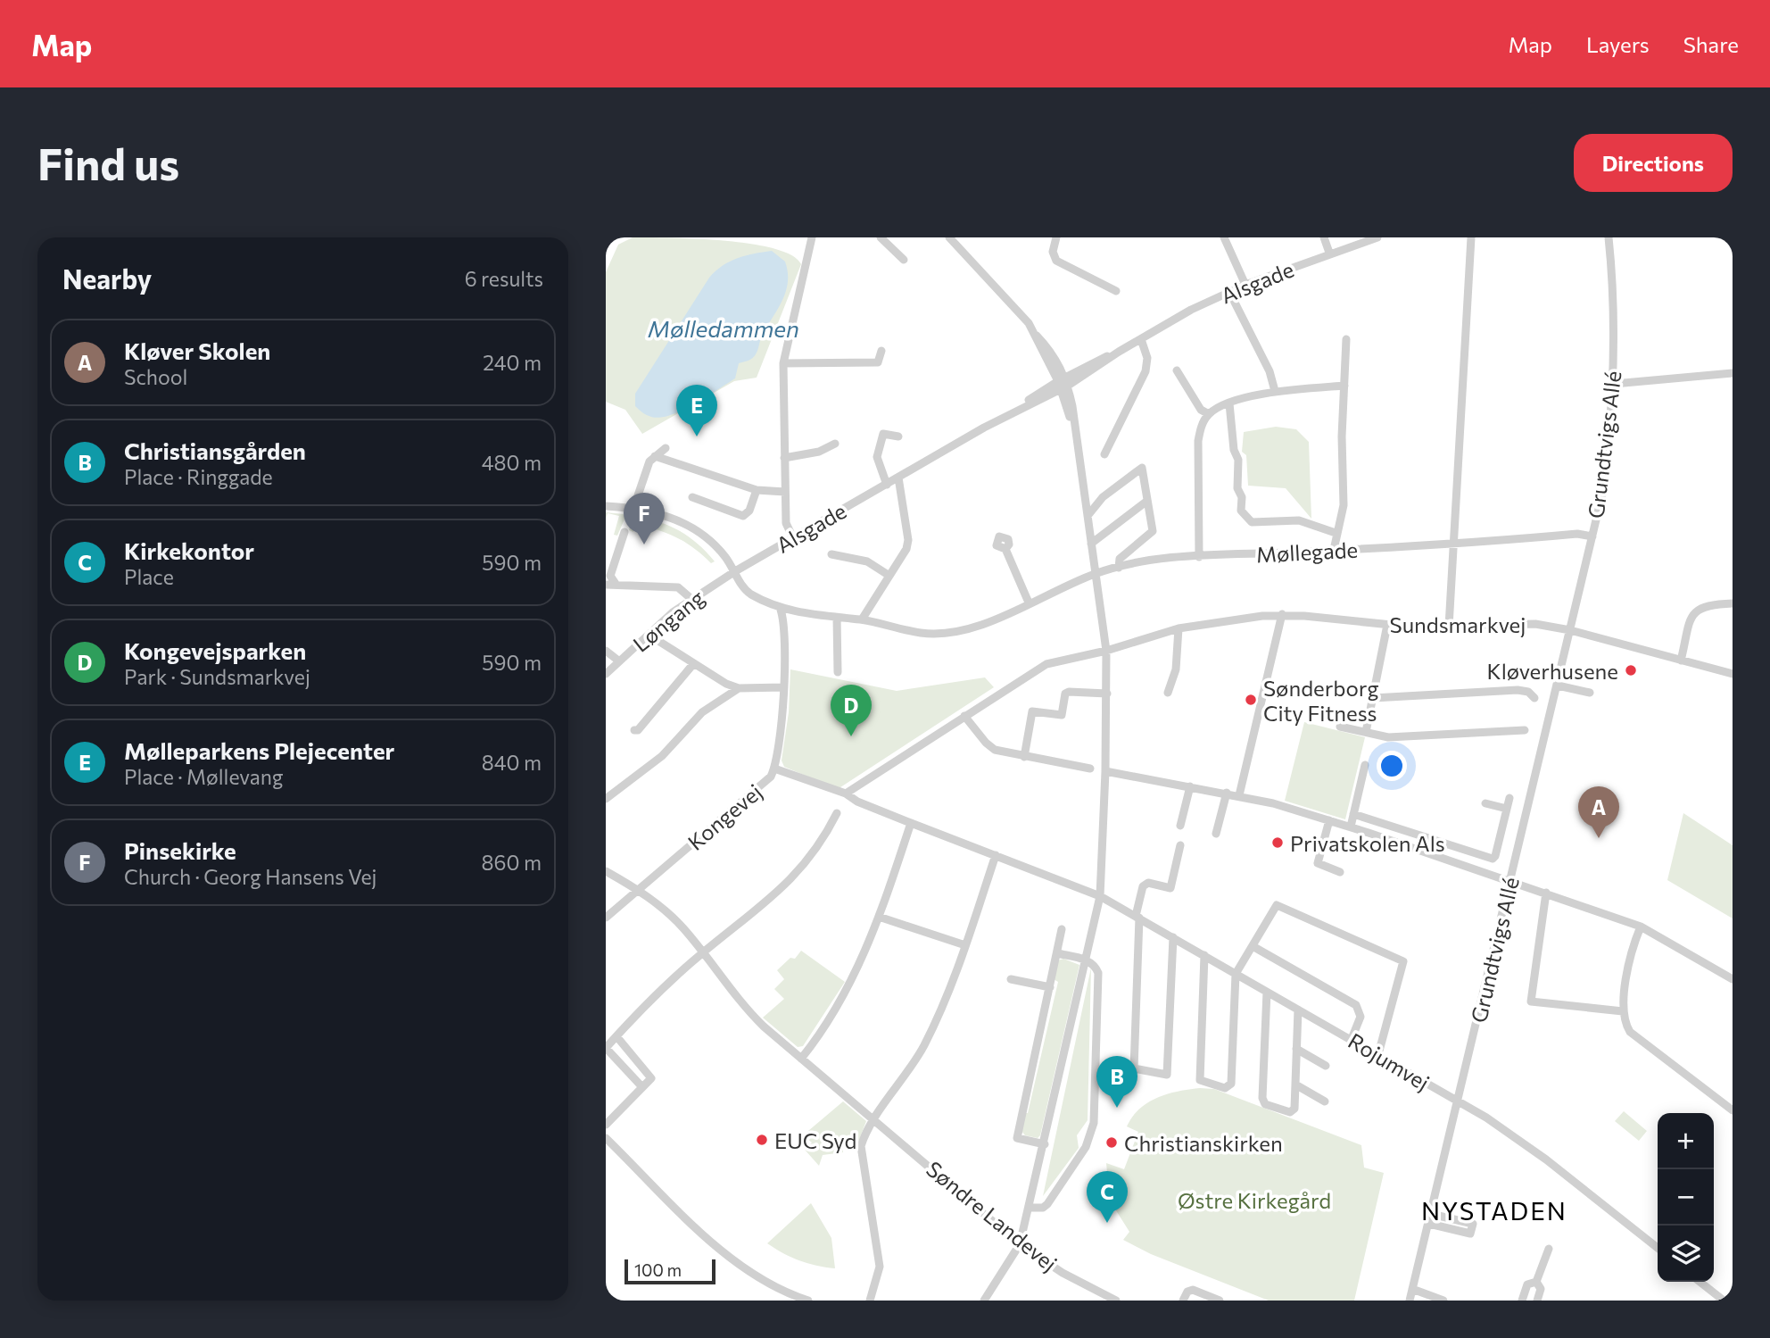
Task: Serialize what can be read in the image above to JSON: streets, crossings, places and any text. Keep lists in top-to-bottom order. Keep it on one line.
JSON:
{"streets":{"street":["Alsgade","Grundtvigs Allé","Møllegade","Løngang","Sundsmarkvej","Kongevej","Rojumvej","Søndre Landevej"]},"crossings":[["Alsgade","Møllegade"],["Alsgade","Løngang"],["Grundtvigs Allé","Møllegade"],["Grundtvigs Allé","Sundsmarkvej"],["Grundtvigs Allé","Rojumvej"],["Møllegade","Løngang"],["Møllegade","Kongevej"],["Sundsmarkvej","Rojumvej"],["Kongevej","Rojumvej"],["Kongevej","Søndre Landevej"]],"districts":["NYSTADEN"],"water":["Mølledammen"],"parks":["Østre Kirkegård"],"places":["Kløverhusene","Sønderborg City Fitness","Privatskolen Als","EUC Syd","Christianskirken"],"scale_bar":"100 m","page":{"header":"Map","nav":["Map","Layers","Share"],"buttons":"Directions","title":"Find us","heading":["Nearby","6 results"],"list":[{"mark":"A","name":"Kløver Skolen","note":"School","value":"240 m"},{"mark":"B","name":"Christiansgården","note":"Place · Ringgade","value":"480 m"},{"mark":"C","name":"Kirkekontor","note":"Place","value":"590 m"},{"mark":"D","name":"Kongevejsparken","note":"Park · Sundsmarkvej","value":"590 m"},{"mark":"E","name":"Mølleparkens Plejecenter","note":"Place · Møllevang","value":"840 m"},{"mark":"F","name":"Pinsekirke","note":"Church · Georg Hansens Vej","value":"860 m"}],"pins":["E","F","D","A","B","C"],"map_buttons":["+","−"],"scale":"100 m"}}
